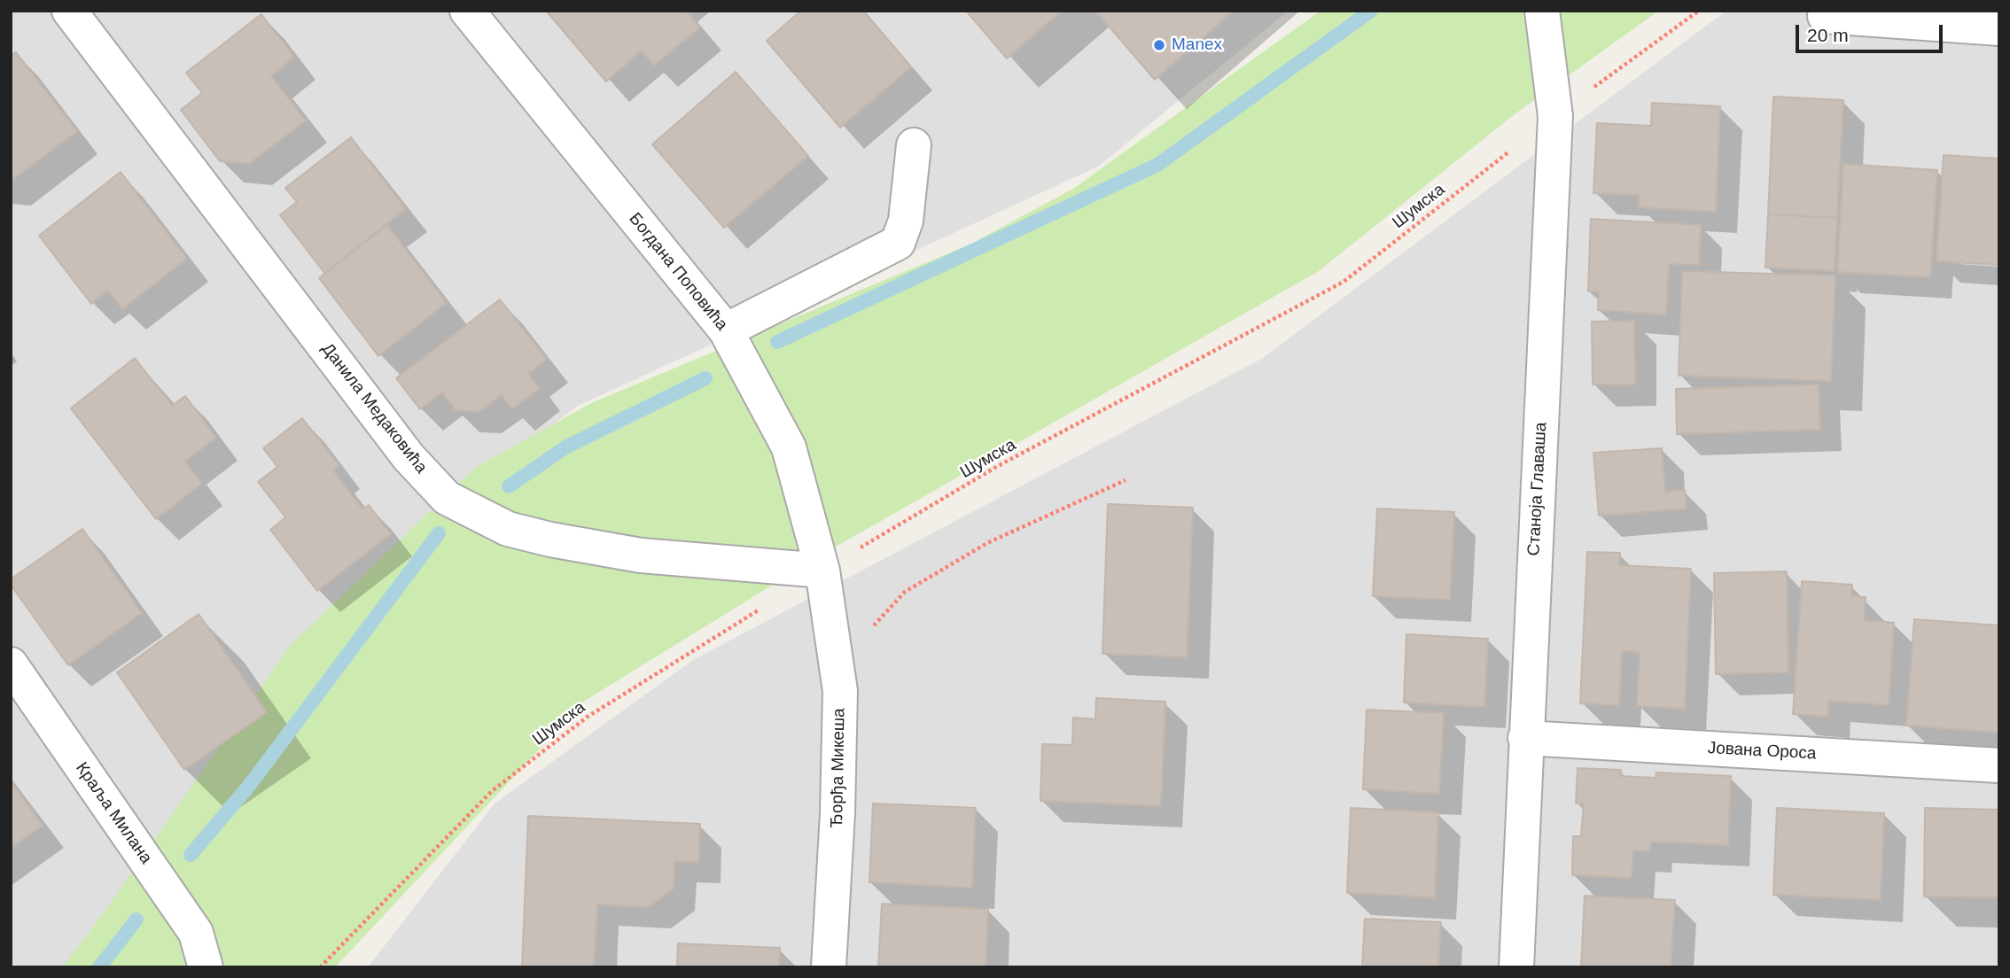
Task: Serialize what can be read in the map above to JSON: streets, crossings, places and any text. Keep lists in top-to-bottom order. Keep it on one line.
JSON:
{"streets":{"street":["Богдана Поповића","Данила Медаковића","Станоја Главаша","Јована Ороса","Ђорђа Микеша","Краља Милана"],"path":["Шумска"]},"crossings":[["Шумска","Богдана Поповића"],["Шумска","Данила Медаковића"],["Шумска","Станоја Главаша"],["Шумска","Ђорђа Микеша"],["Богдана Поповића","Данила Медаковића"],["Богдана Поповића","Ђорђа Микеша"],["Данила Медаковића","Ђорђа Микеша"],["Станоја Главаша","Јована Ороса"]],"places":["Manex"],"scale_bar":"20 m"}
